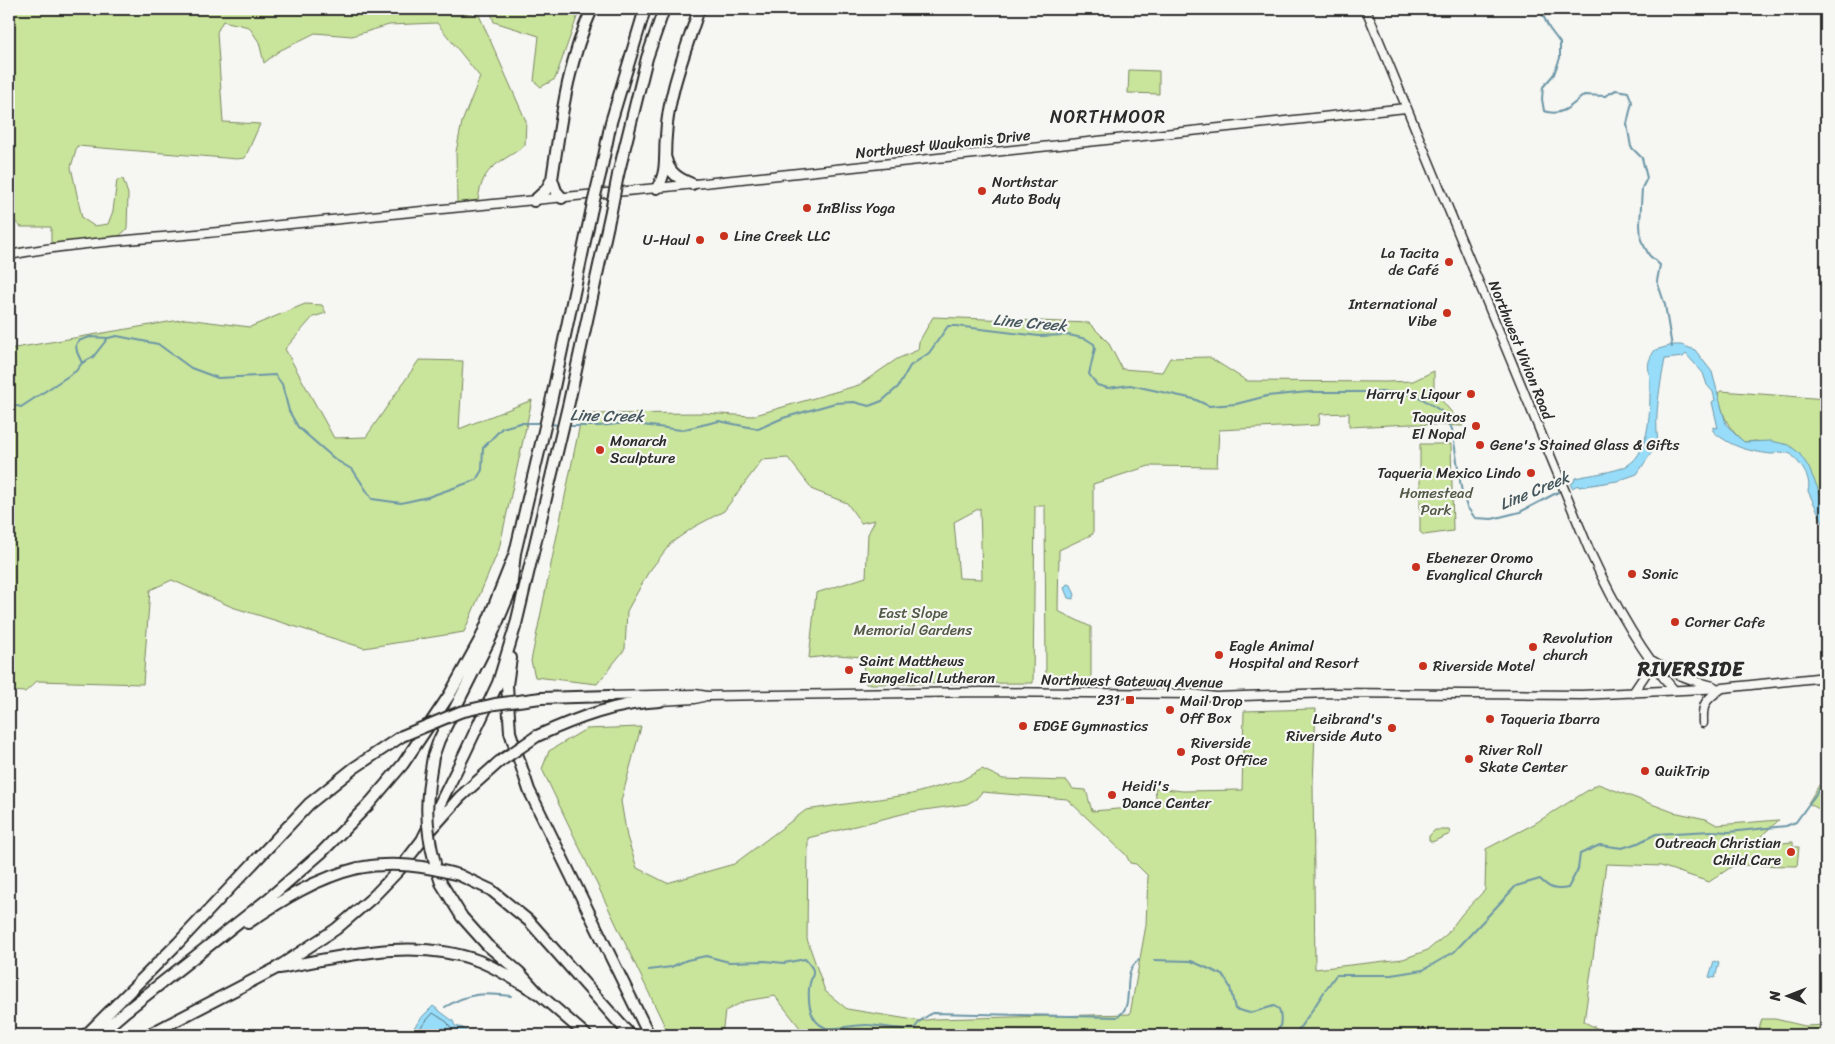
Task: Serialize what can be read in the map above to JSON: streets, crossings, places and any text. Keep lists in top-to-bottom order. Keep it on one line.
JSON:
{"streets":{"main road":["Northwest Waukomis Drive","Northwest Vivion Road","Northwest Gateway Avenue"]},"crossings":[["Northwest Waukomis Drive","Northwest Vivion Road"],["Northwest Vivion Road","Northwest Gateway Avenue"]],"districts":["NORTHMOOR","RIVERSIDE"],"water":["Line Creek"],"parks":["Homestead Park","East Slope Memorial Gardens"],"places":{"other":["Northstar Auto Body","InBliss Yoga","Line Creek LLC","U-Haul","La Tacita de Café","International Vibe","Harry's Liqour","Taquitos El Nopal","Gene's Stained Glass & Gifts","Monarch Sculpture","Taqueria Mexico Lindo","Ebenezer Oromo Evanglical Church","Sonic","Corner Cafe","Revolution church","Eagle Animal Hospital and Resort","Riverside Motel","Saint Matthews Evangelical Lutheran","Mail Drop Off Box","Taqueria Ibarra","EDGE Gymnastics","Leibrand's Riverside Auto","Riverside Post Office","River Roll Skate Center","QuikTrip","Heidi's Dance Center","Outreach Christian Child Care"],"transit":["231"]},"north":"left"}
